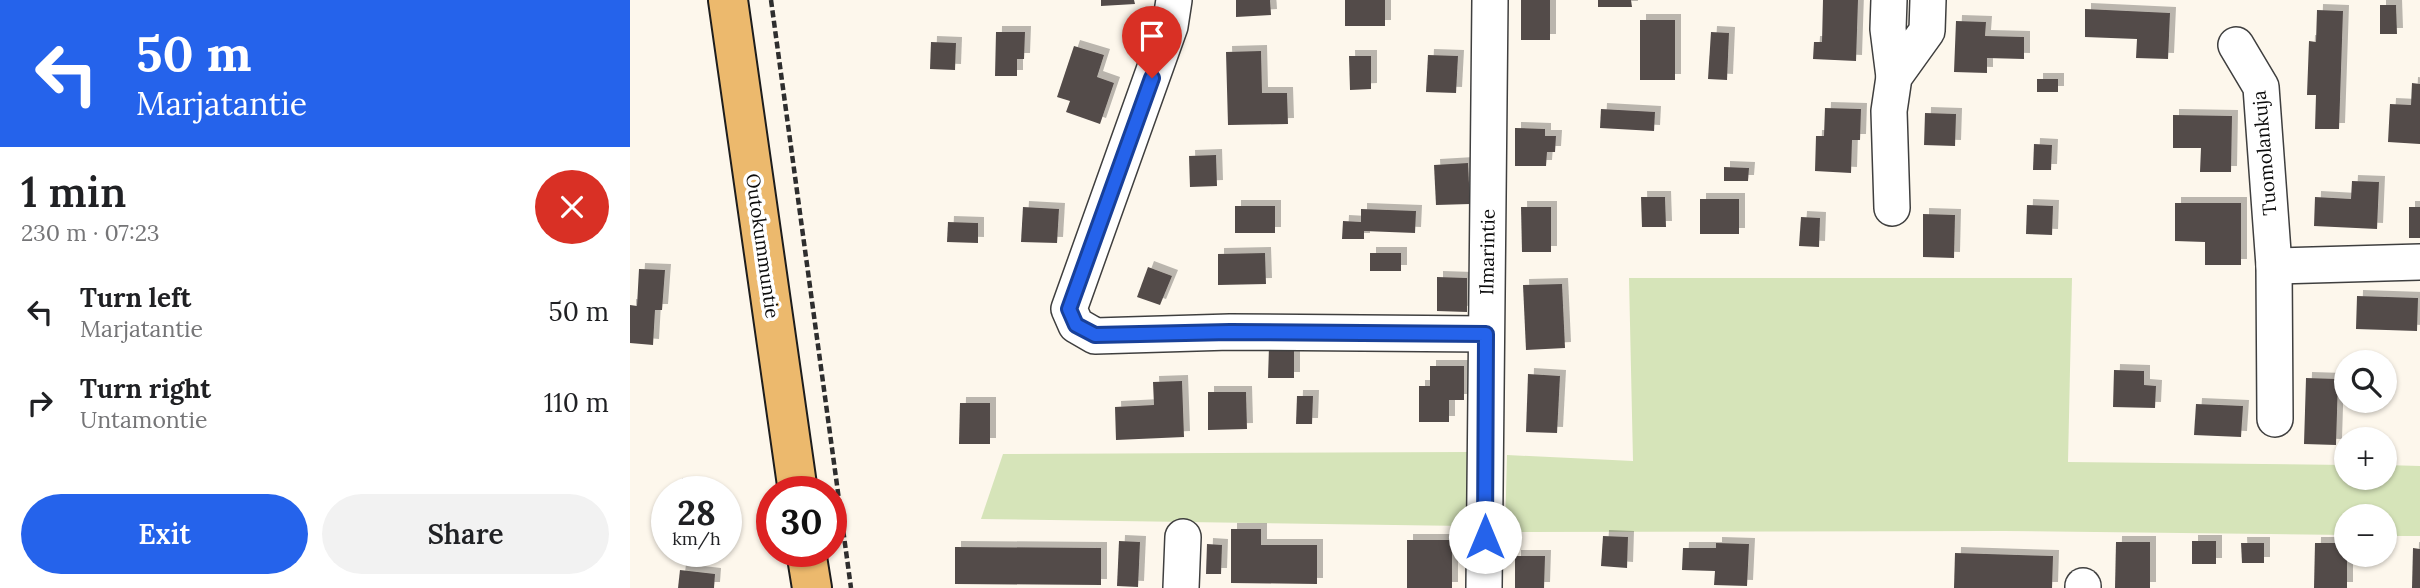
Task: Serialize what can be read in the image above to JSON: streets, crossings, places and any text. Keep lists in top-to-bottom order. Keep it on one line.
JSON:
{"streets":{"main road":["Outokummuntie"],"street":["Tuomolankuja","Ilmarintie"]},"page":{"turn":["50 m","Marjatantie"],"heading":["1 min","230 m · 07:23"],"list":[{"name":"Turn left","note":"Marjatantie","value":"50 m"},{"name":"Turn right","note":"Untamontie","value":"110 m"}],"map_buttons":["+","−"],"speed":"28 km/h","limit":"30","buttons":["Exit","Share"]}}
